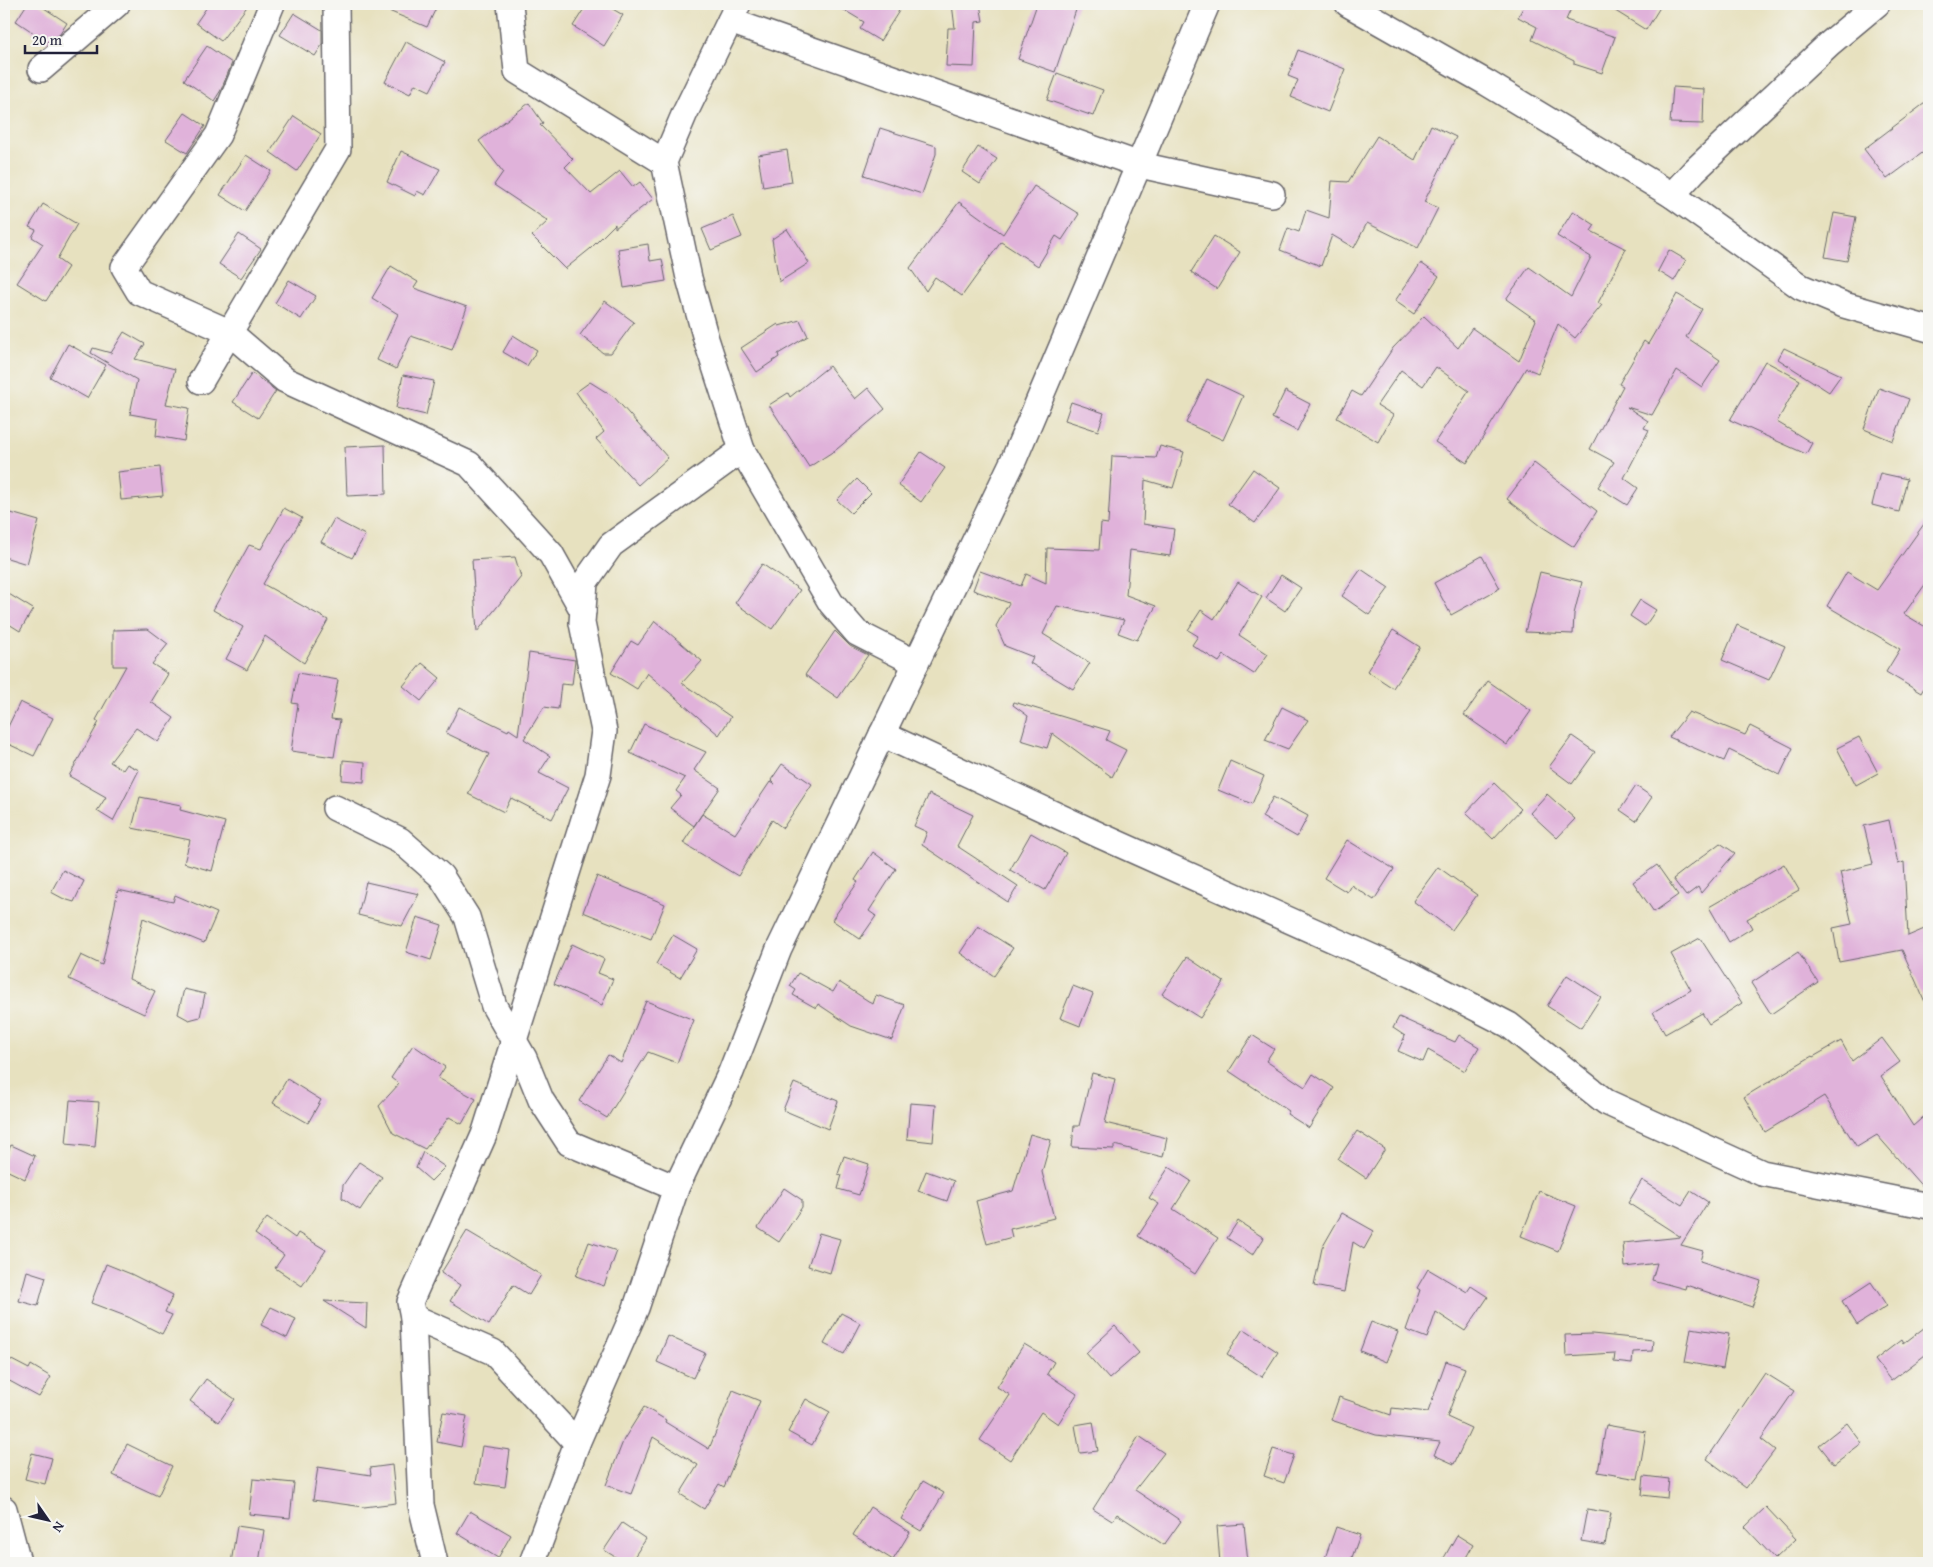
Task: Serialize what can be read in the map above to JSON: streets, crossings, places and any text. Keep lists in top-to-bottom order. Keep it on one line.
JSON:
{"scale_bar":"20 m","north":"bottom right"}
